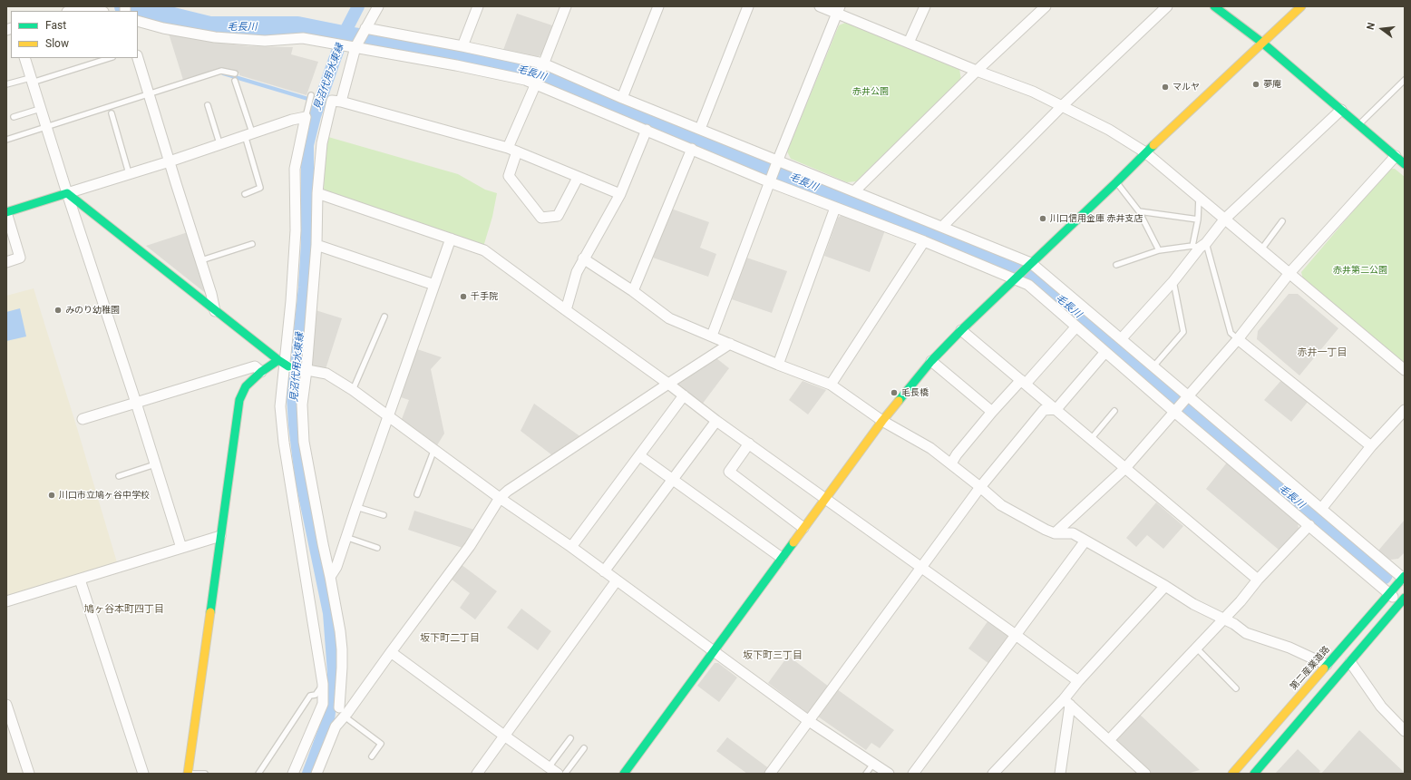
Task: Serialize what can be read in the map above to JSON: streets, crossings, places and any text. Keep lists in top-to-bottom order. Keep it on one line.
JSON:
{"streets":{"street":["第二産業道路"]},"districts":["赤井一丁目","鳩ヶ谷本町四丁目","坂下町二丁目","坂下町三丁目"],"water":["毛長川","見沼代用水東縁"],"parks":["赤井公園","赤井第二公園"],"places":["夢庵","マルヤ","川口信用金庫 赤井支店","千手院","みのり幼稚園","毛長橋","川口市立鳩ヶ谷中学校"],"legend":["Fast","Slow"],"north":"left"}
